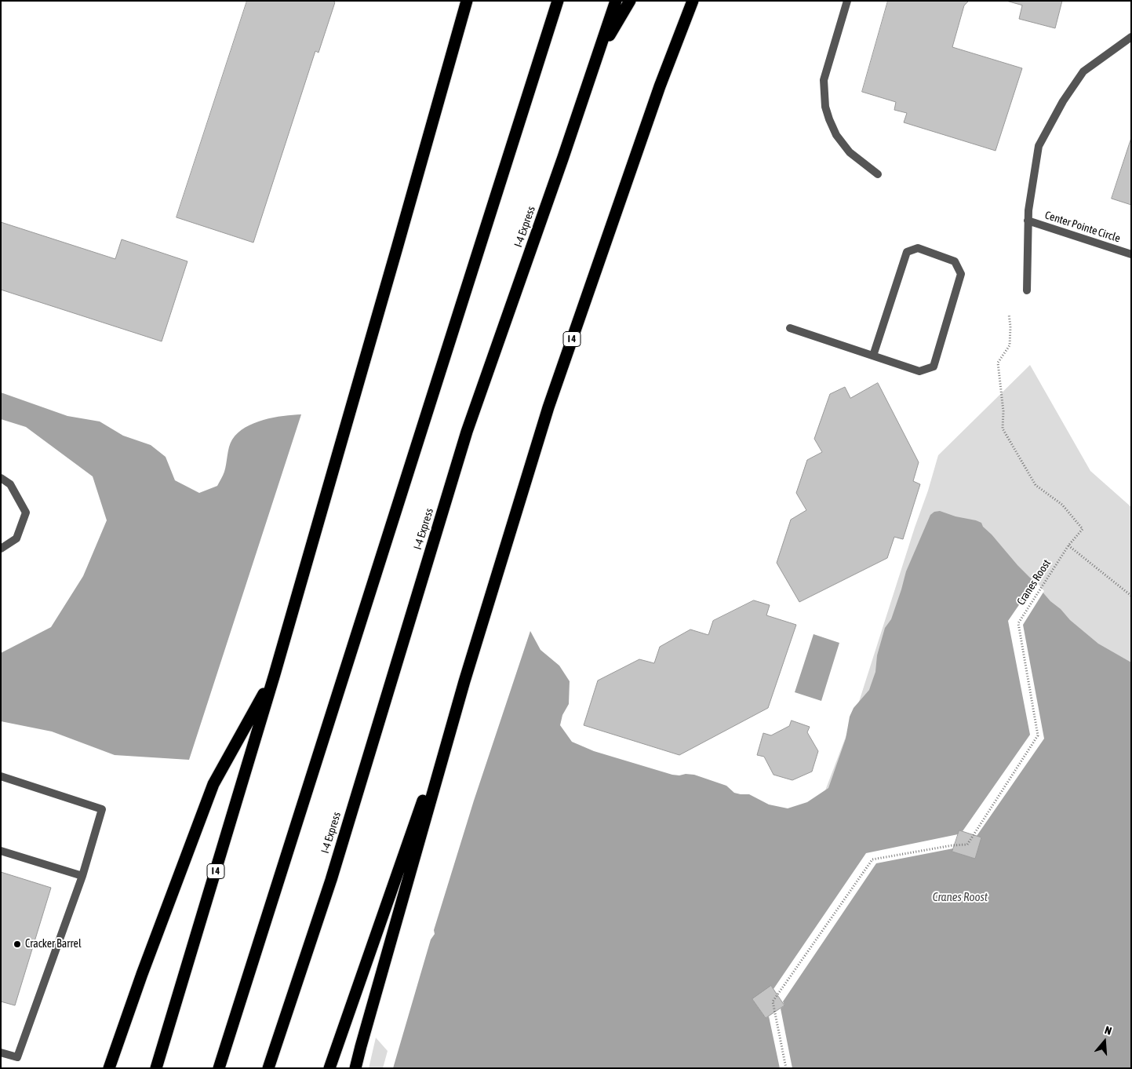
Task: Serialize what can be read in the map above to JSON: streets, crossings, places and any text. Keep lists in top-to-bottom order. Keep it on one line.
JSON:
{"streets":{"highway":["I-4 Express","I 4"],"street":["Center Pointe Circle"],"path":["Cranes Roost"]},"water":["Cranes Roost"],"places":["Cracker Barrel"],"north":"top"}
